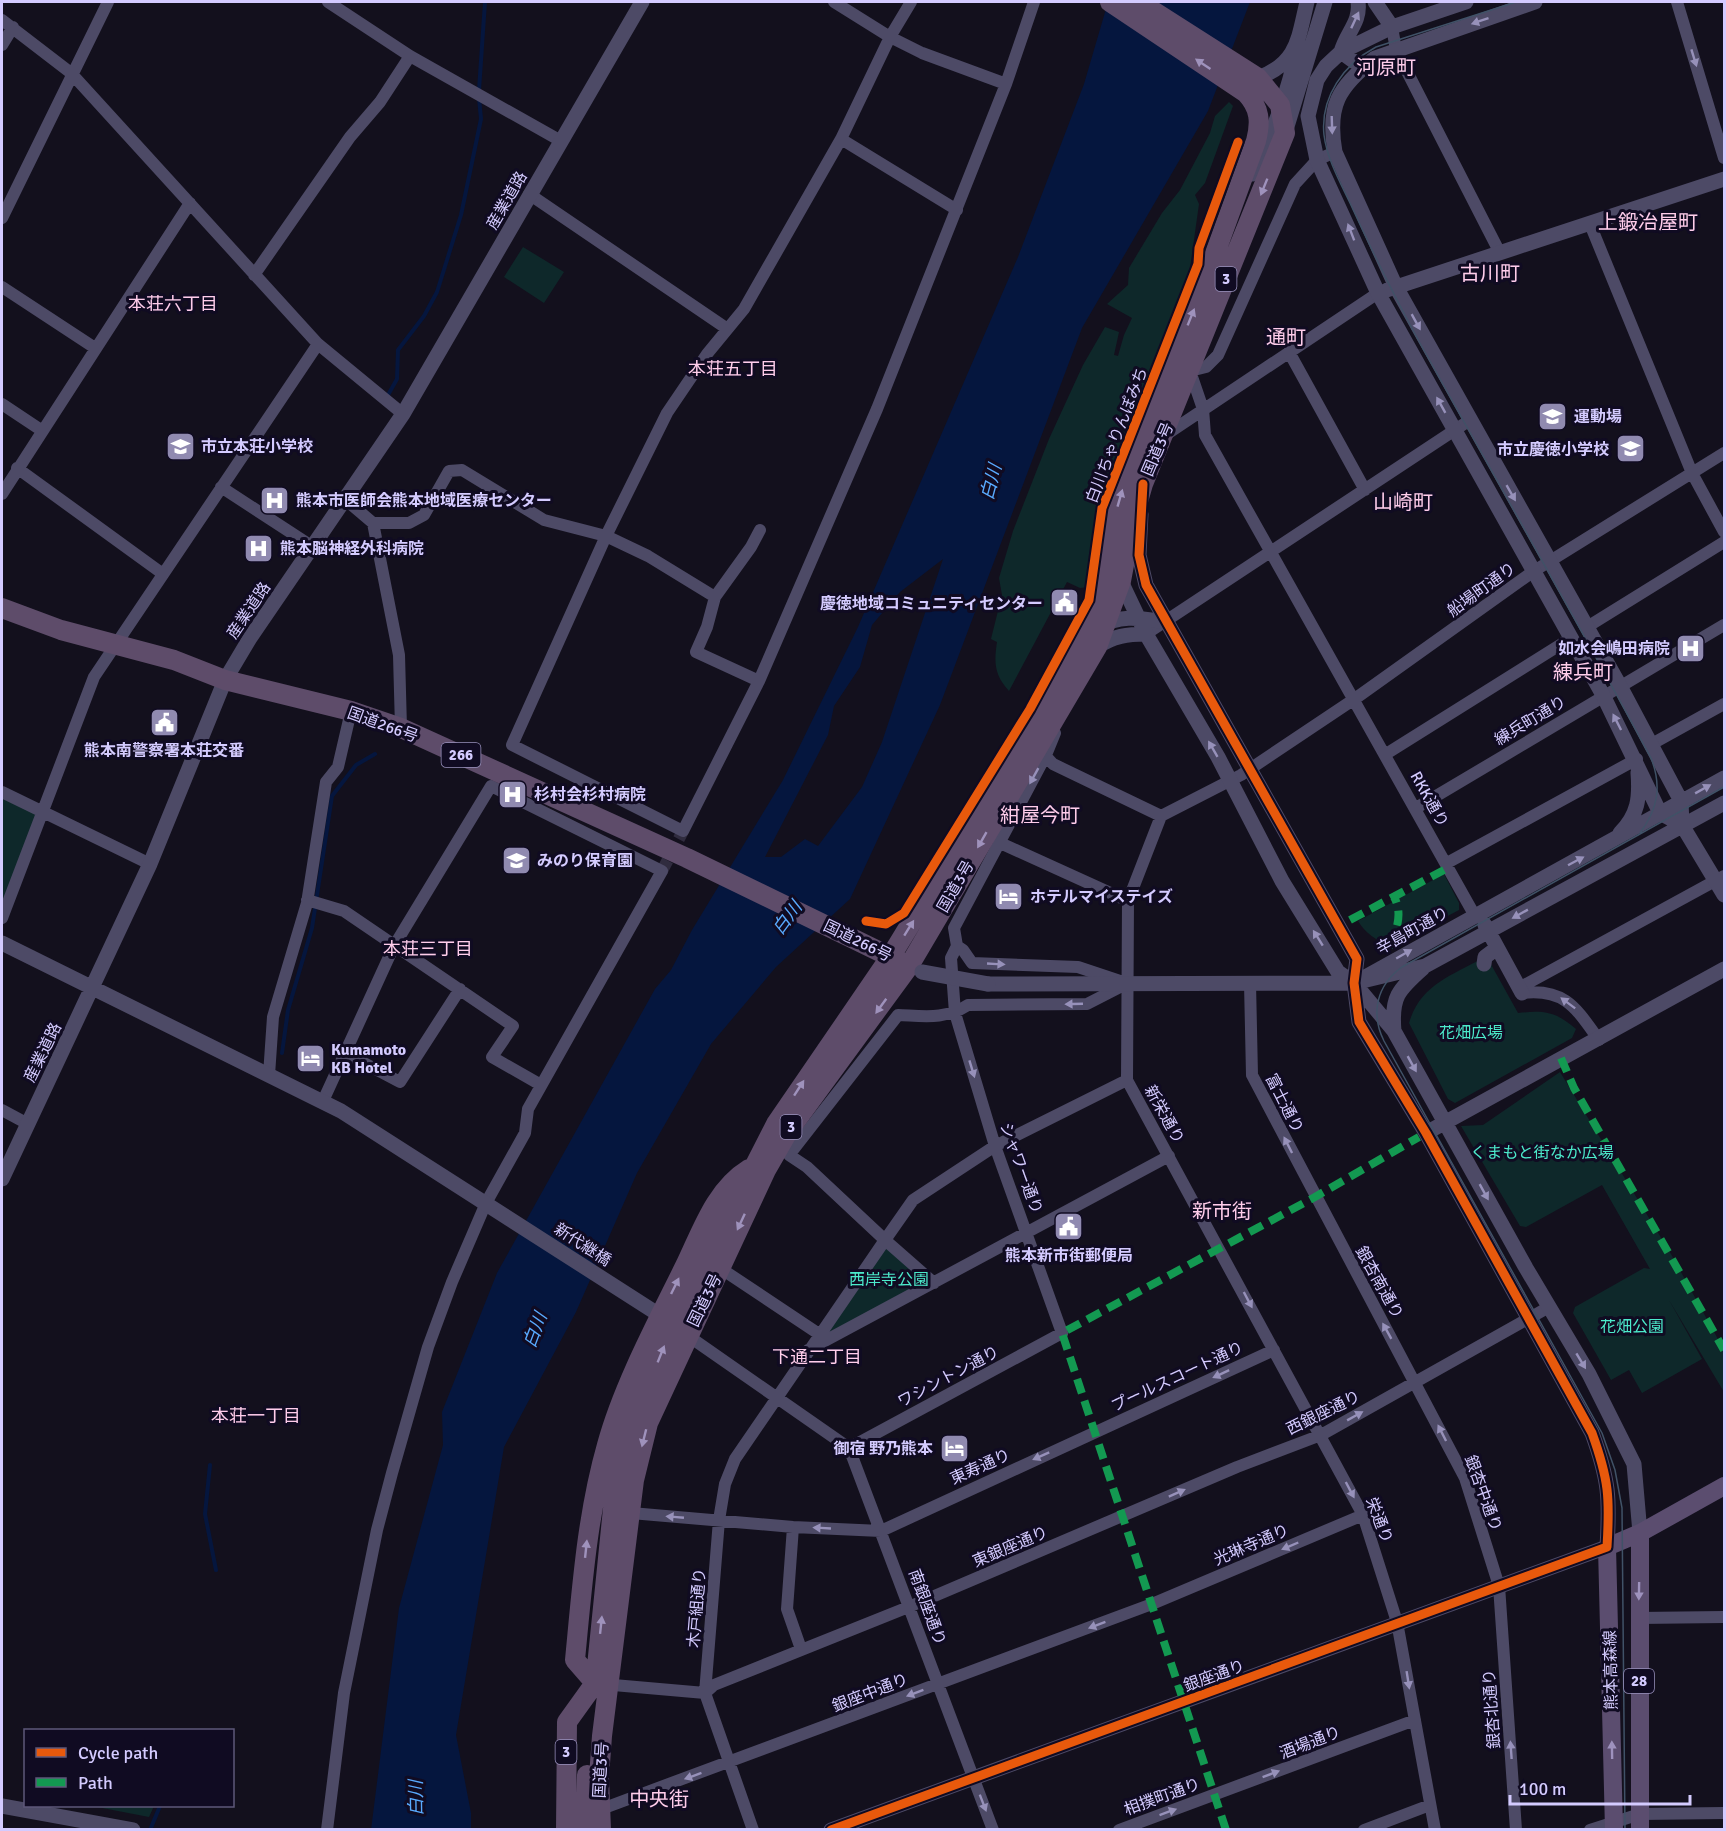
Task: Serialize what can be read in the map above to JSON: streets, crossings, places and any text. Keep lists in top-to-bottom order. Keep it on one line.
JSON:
{"streets":{"highway":["3","国道3号","国道266号","266"],"main road":["熊本高森線","28"],"street":["産業道路","船場町通り","練兵町通り","RKK通り","辛島町通り","富士通り","新栄通り","シャワー通り","新代継橋","銀杏南通り","ワシントン通り","プールスコート通り","西銀座通り","東寿通り","銀杏中通り","栄通り","光琳寺通り","東銀座通り","南銀座通り","木戸組通り","銀座通り","銀座中通り","銀杏北通り","酒場通り","相撲町通り"],"cycle path":["白川ちゃりんぽみち"]},"crossings":[["産業道路","国道266号"],["産業道路","新代継橋"],["3","国道3号"],["国道3号","国道266号"],["国道3号","RKK通り"],["国道3号","シャワー通り"],["国道3号","新代継橋"],["国道3号","銀座中通り"],["船場町通り","RKK通り"],["練兵町通り","RKK通り"],["RKK通り","辛島町通り"],["富士通り","銀杏南通り"],["新栄通り","栄通り"],["新栄通り","木戸組通り"],["シャワー通り","ワシントン通り"],["シャワー通り","木戸組通り"],["銀杏南通り","西銀座通り"],["銀杏南通り","銀杏中通り"],["ワシントン通り","南銀座通り"],["プールスコート通り","東寿通り"],["プールスコート通り","栄通り"],["西銀座通り","銀杏中通り"],["西銀座通り","栄通り"],["西銀座通り","東銀座通り"],["東寿通り","南銀座通り"],["銀杏中通り","銀座通り"],["銀杏中通り","銀杏北通り"],["栄通り","光琳寺通り"],["栄通り","銀座通り"],["栄通り","酒場通り"],["光琳寺通り","銀座中通り"],["東銀座通り","南銀座通り"],["東銀座通り","木戸組通り"],["南銀座通り","銀座通り"],["南銀座通り","銀座中通り"],["木戸組通り","銀座中通り"],["熊本高森線","銀座通り"],["銀座通り","銀杏北通り"],["酒場通り","相撲町通り"]],"one_way":["富士通り","シャワー通り","銀杏南通り","プールスコート通り","西銀座通り","東寿通り","銀杏中通り","栄通り","光琳寺通り","銀座中通り","銀杏北通り","相撲町通り"],"districts":["河原町","上鍛冶屋町","古川町","本荘六丁目","通町","本荘五丁目","山崎町","練兵町","紺屋今町","本荘三丁目","新市街","下通二丁目","本荘一丁目","中央街"],"water":["白川"],"parks":["花畑広場","くまもと街なか広場","西岸寺公園","花畑公園"],"places":{"school or university":["運動場","市立本荘小学校","市立慶徳小学校","みのり保育園"],"hospital":["熊本市医師会熊本地域医療センター","熊本脳神経外科病院","如水会嶋田病院","杉村会杉村病院"],"public building":["慶徳地域コミュニティセンター","熊本南警察署本荘交番","熊本新市街郵便局"],"hotel":["ホテルマイステイズ","Kumamoto KB Hotel","御宿 野乃熊本"]},"legend":["Cycle path","Path"],"scale_bar":"100 m"}
